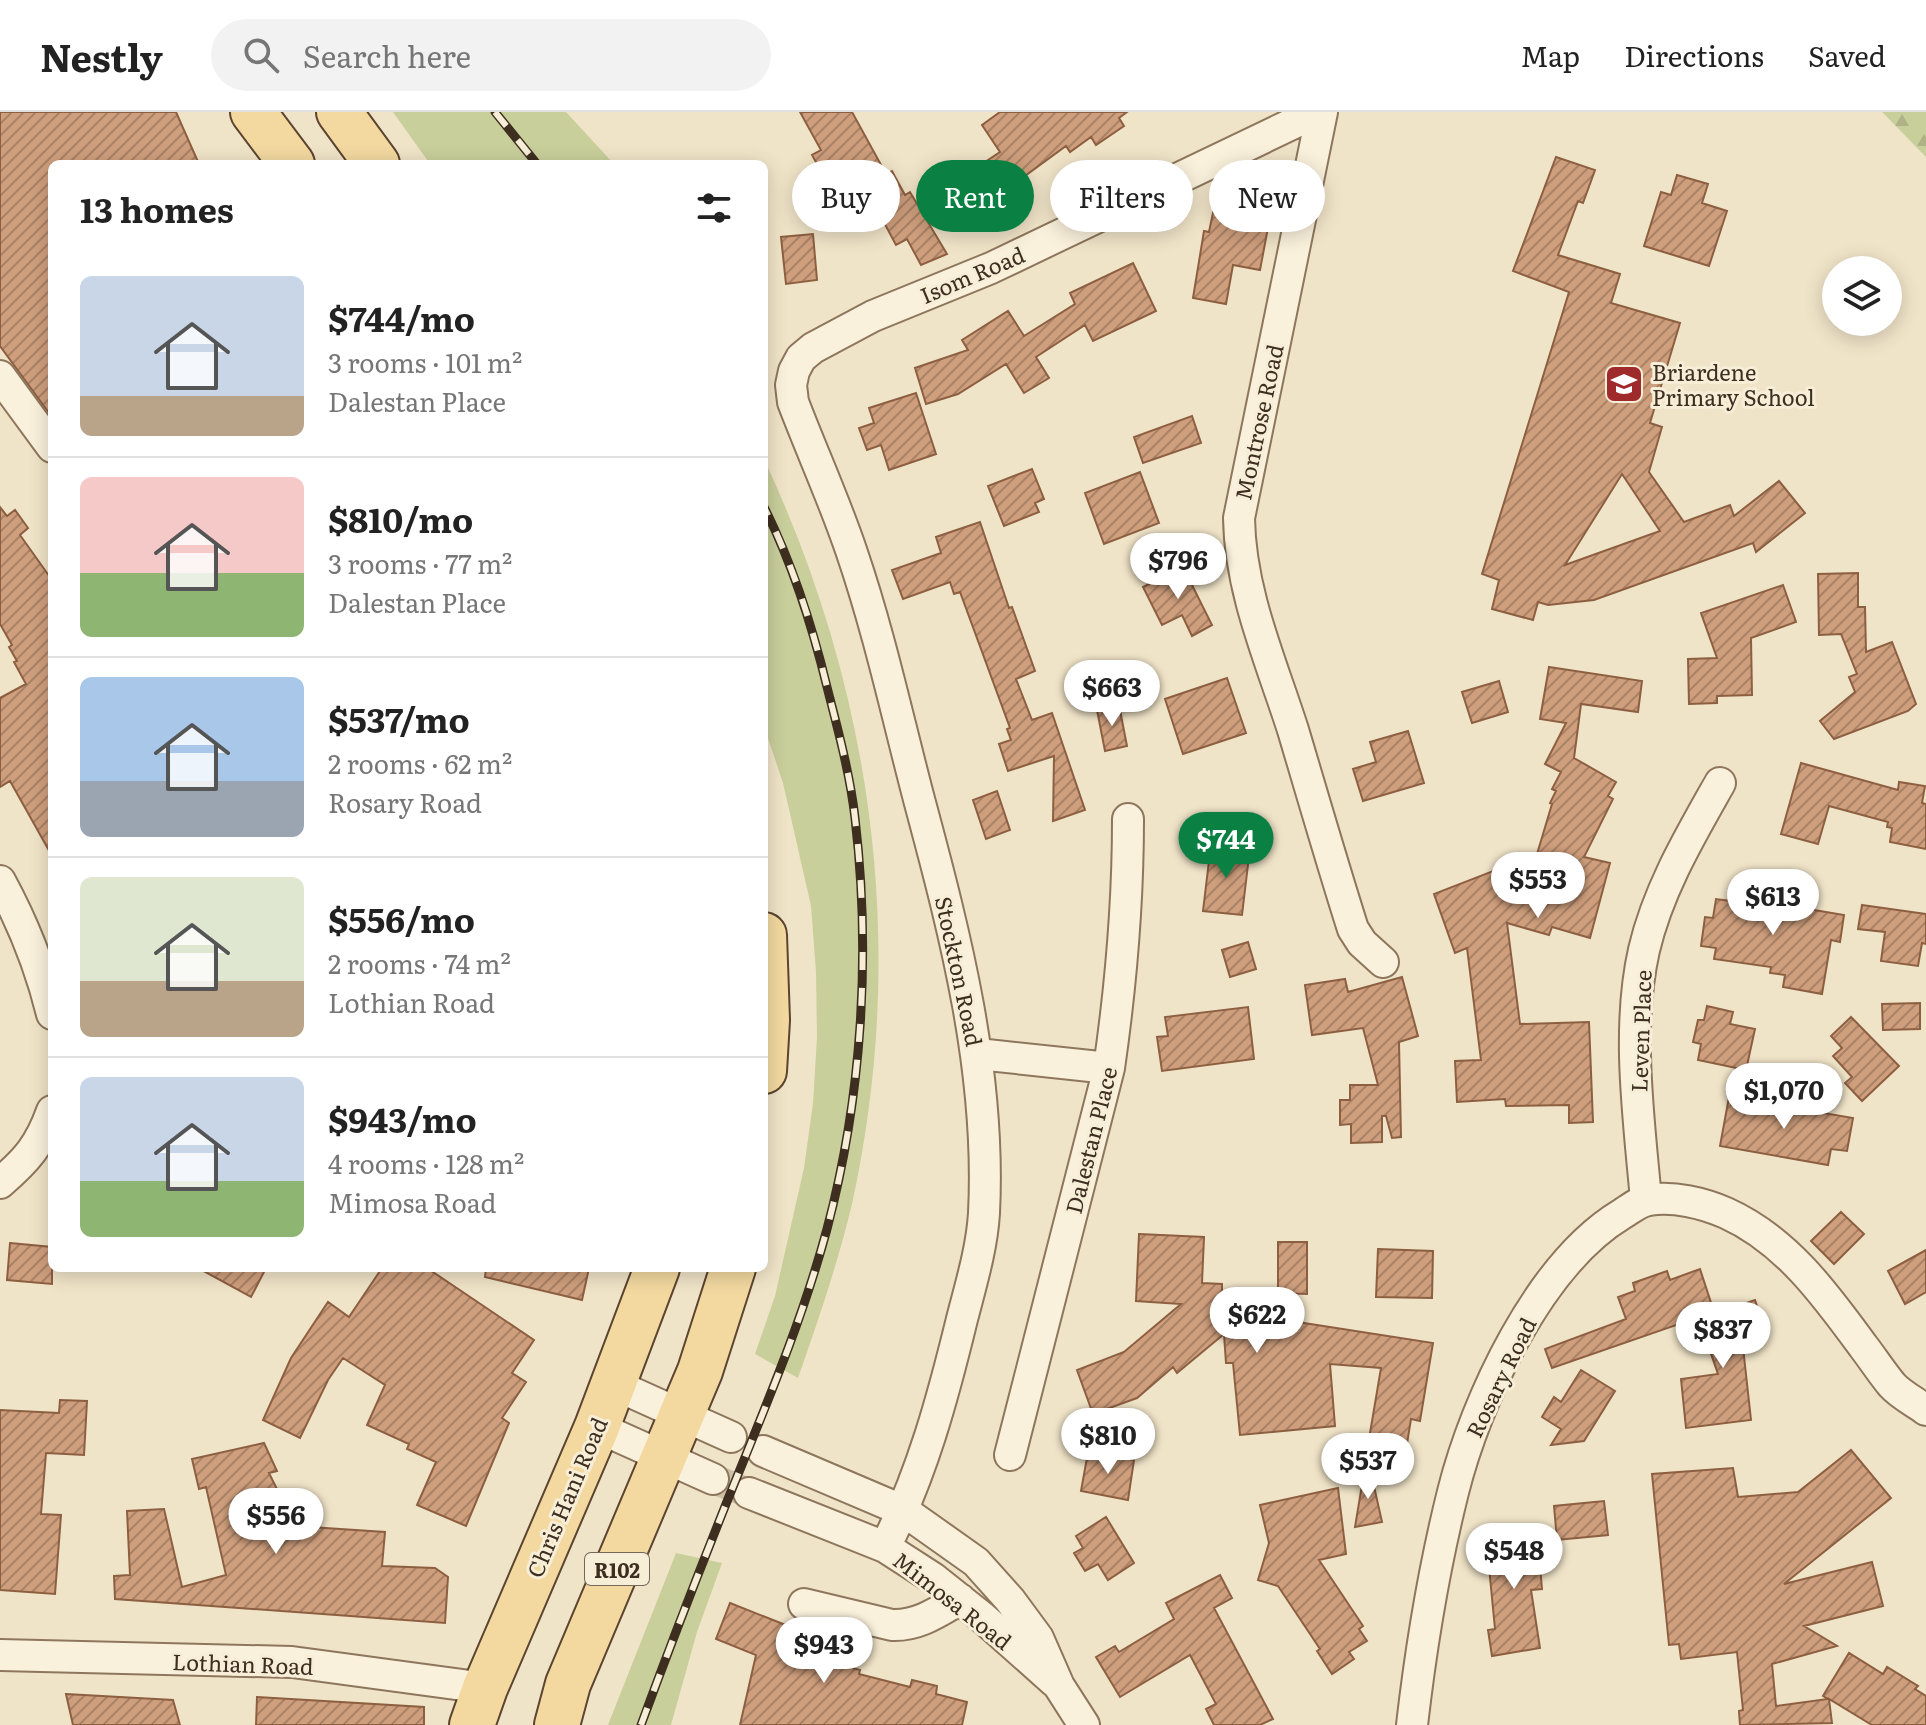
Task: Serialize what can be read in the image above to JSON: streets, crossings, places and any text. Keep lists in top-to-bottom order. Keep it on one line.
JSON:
{"streets":{"main road":["Chris Hani Road","R102"],"street":["Isom Road","Montrose Road","Stockton Road","Leven Place","Dalestan Place","Rosary Road","Mimosa Road","Lothian Road"]},"crossings":[["Isom Road","Montrose Road"],["Isom Road","Stockton Road"],["Stockton Road","Mimosa Road"],["Leven Place","Rosary Road"],["Chris Hani Road","Lothian Road"]],"places":{"school or university":["Briardene Primary School"]},"page":{"header":"Nestly","search":"Search here","nav":["Map","Directions","Saved"],"chip":["Buy","Rent","Filters","New"],"heading":"13 homes","list":[{"name":"$744/mo","note":"3 rooms · 101 m² · Dalestan Place"},{"name":"$810/mo","note":"3 rooms · 77 m² · Dalestan Place"},{"name":"$537/mo","note":"2 rooms · 62 m² · Rosary Road"},{"name":"$556/mo","note":"2 rooms · 74 m² · Lothian Road"},{"name":"$943/mo","note":"4 rooms · 128 m² · Mimosa Road"}],"price":["$796","$663","$744","$553","$613","$1,070","$622","$837","$810","$537","$556","$548","$943"]}}
